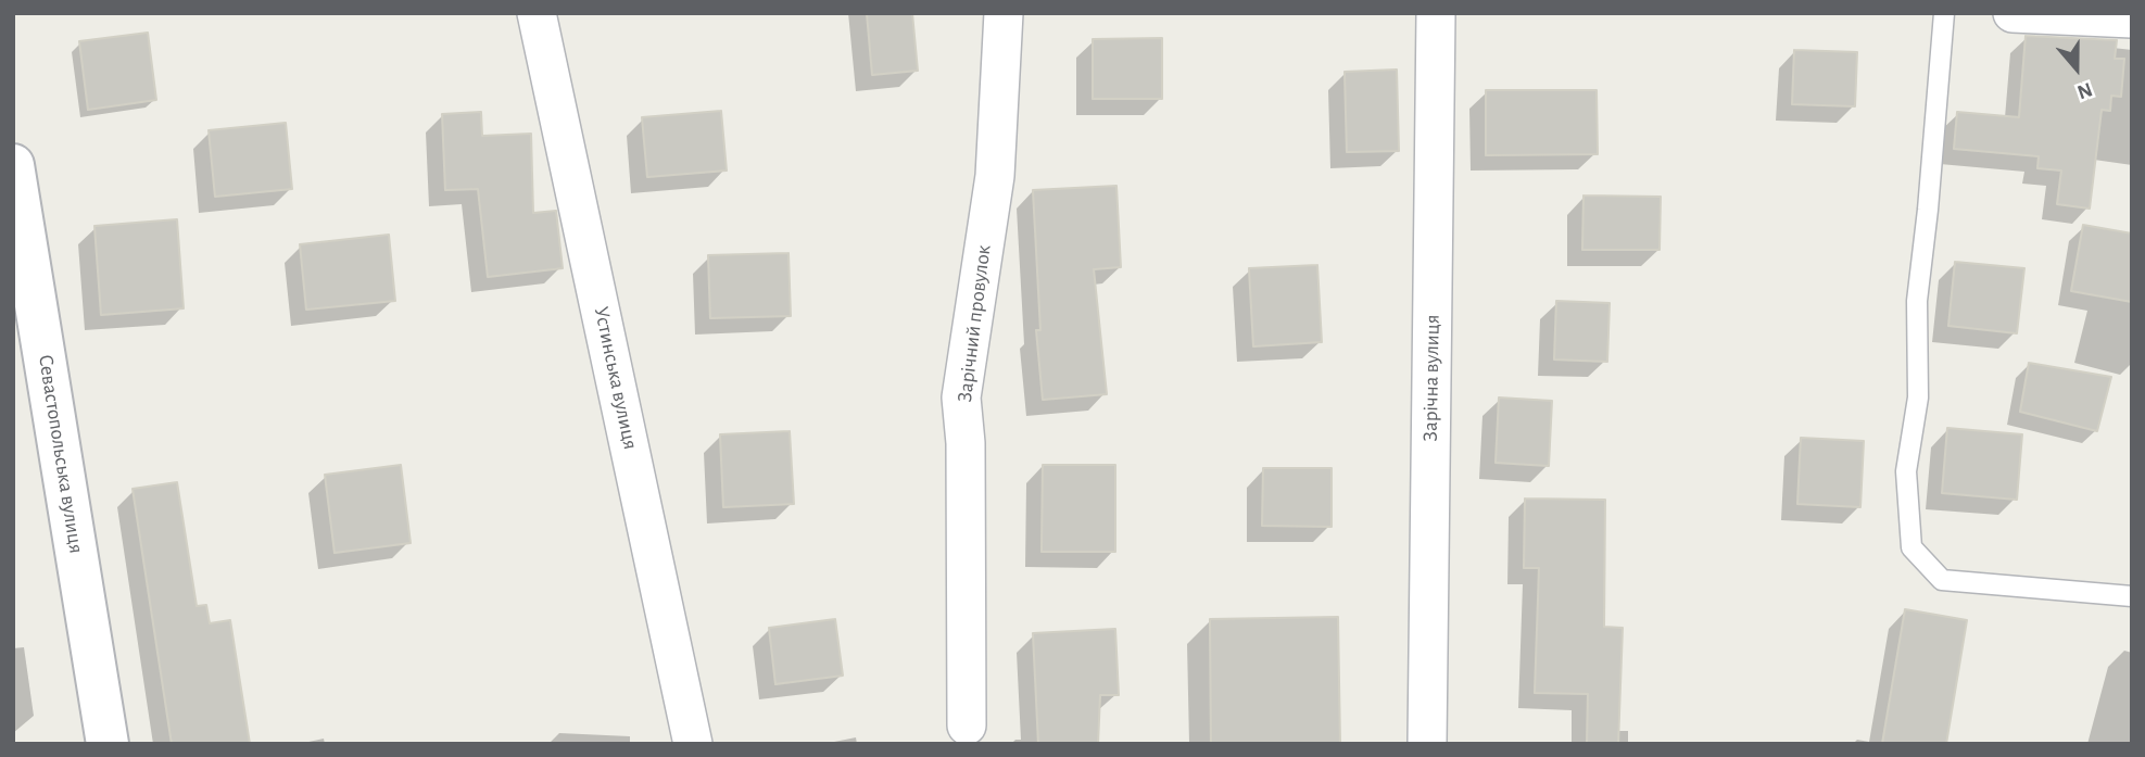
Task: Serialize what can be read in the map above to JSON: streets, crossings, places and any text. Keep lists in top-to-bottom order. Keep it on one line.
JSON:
{"streets":{"street":["Зарічний провулок","Устинська вулиця","Зарічна вулиця","Севастопольська вулиця"]},"north":"bottom"}
